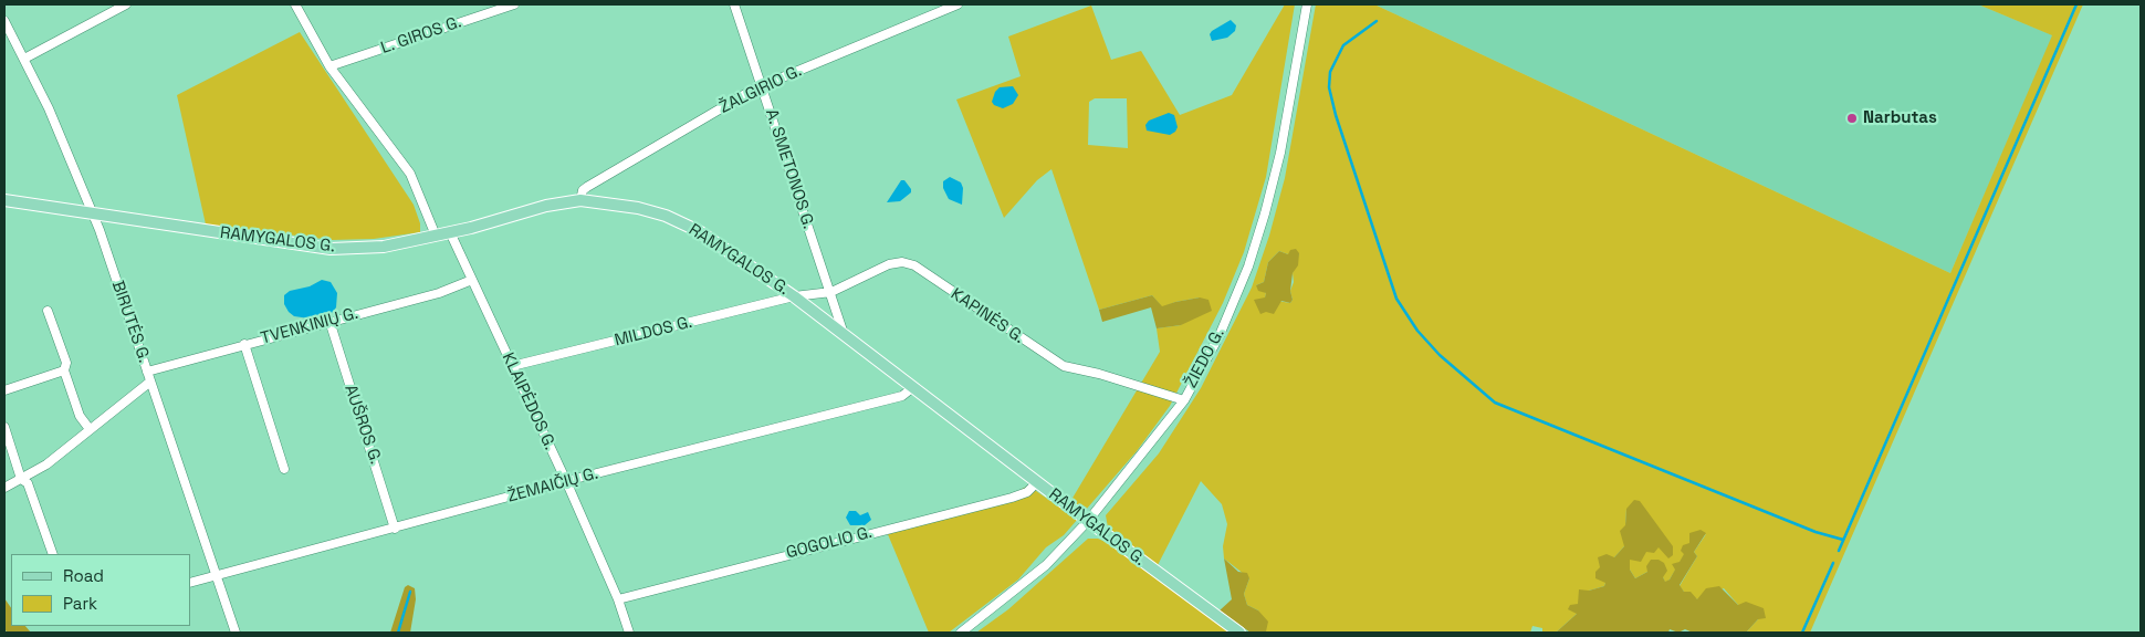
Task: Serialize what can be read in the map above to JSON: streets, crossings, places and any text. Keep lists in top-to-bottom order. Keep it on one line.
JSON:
{"streets":{"main road":["RAMYGALOS G."],"street":["L. GIROS G.","ŽALGIRIO G.","A. SMETONOS G.","KAPINĖS G.","BIRUTĖS G.","TVENKINIŲ G.","MILDOS G.","ŽIEDO G.","KLAIPĖDOS G.","AUŠROS G.","ŽEMAIČIŲ G.","GOGOLIO G."]},"crossings":[["ŽALGIRIO G.","A. SMETONOS G."],["ŽALGIRIO G.","RAMYGALOS G."],["A. SMETONOS G.","RAMYGALOS G."],["A. SMETONOS G.","KAPINĖS G."],["RAMYGALOS G.","KAPINĖS G."],["RAMYGALOS G.","BIRUTĖS G."],["RAMYGALOS G.","MILDOS G."],["RAMYGALOS G.","ŽIEDO G."],["RAMYGALOS G.","KLAIPĖDOS G."],["RAMYGALOS G.","ŽEMAIČIŲ G."],["RAMYGALOS G.","GOGOLIO G."],["KAPINĖS G.","MILDOS G."],["KAPINĖS G.","ŽIEDO G."],["BIRUTĖS G.","TVENKINIŲ G."],["BIRUTĖS G.","ŽEMAIČIŲ G."],["TVENKINIŲ G.","KLAIPĖDOS G."],["TVENKINIŲ G.","AUŠROS G."],["MILDOS G.","KLAIPĖDOS G."],["KLAIPĖDOS G.","ŽEMAIČIŲ G."],["KLAIPĖDOS G.","GOGOLIO G."],["AUŠROS G.","ŽEMAIČIŲ G."]],"places":["Narbutas"],"legend":["Road","Park"]}
